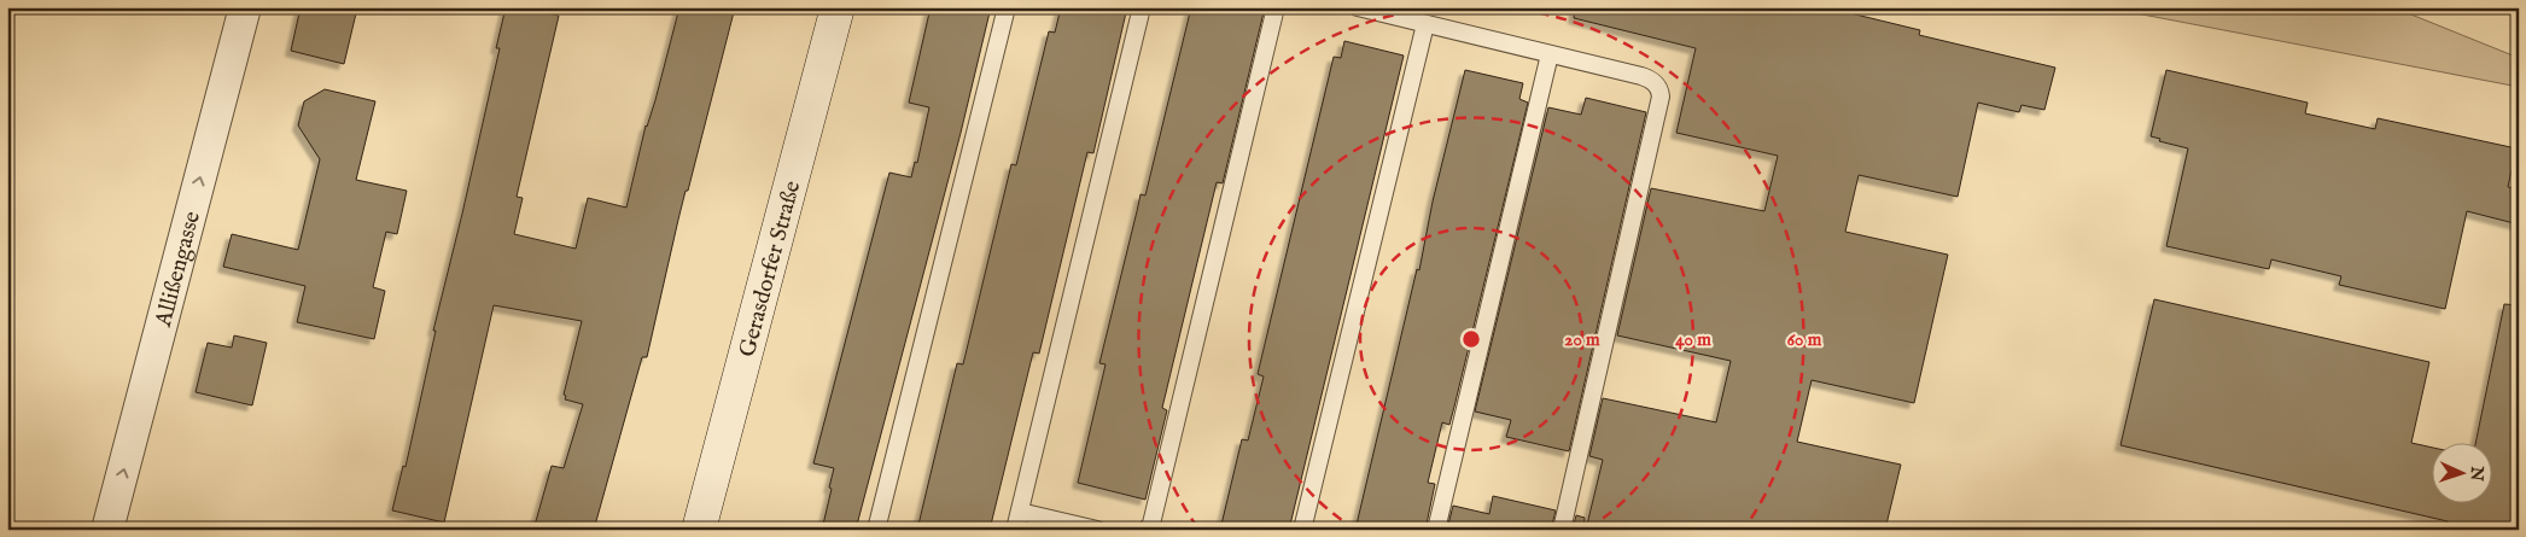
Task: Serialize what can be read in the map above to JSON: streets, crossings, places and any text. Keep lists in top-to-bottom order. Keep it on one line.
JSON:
{"streets":{"main road":["Gerasdorfer Straße"],"street":["Allißengasse"]},"one_way":["Allißengasse"],"north":"right","rings":["20 m","40 m","60 m"]}
